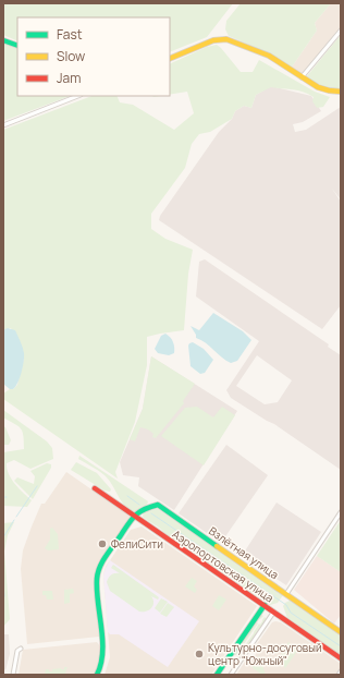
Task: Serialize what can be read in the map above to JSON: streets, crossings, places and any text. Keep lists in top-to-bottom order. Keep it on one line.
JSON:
{"streets":{"street":["Взлётная улица","Аэропортовская улица"]},"crossings":[["Взлётная улица","Аэропортовская улица"]],"places":["ФелиСити","Культурно-досуговый центр \"Южный\""],"legend":["Fast","Slow","Jam"]}
